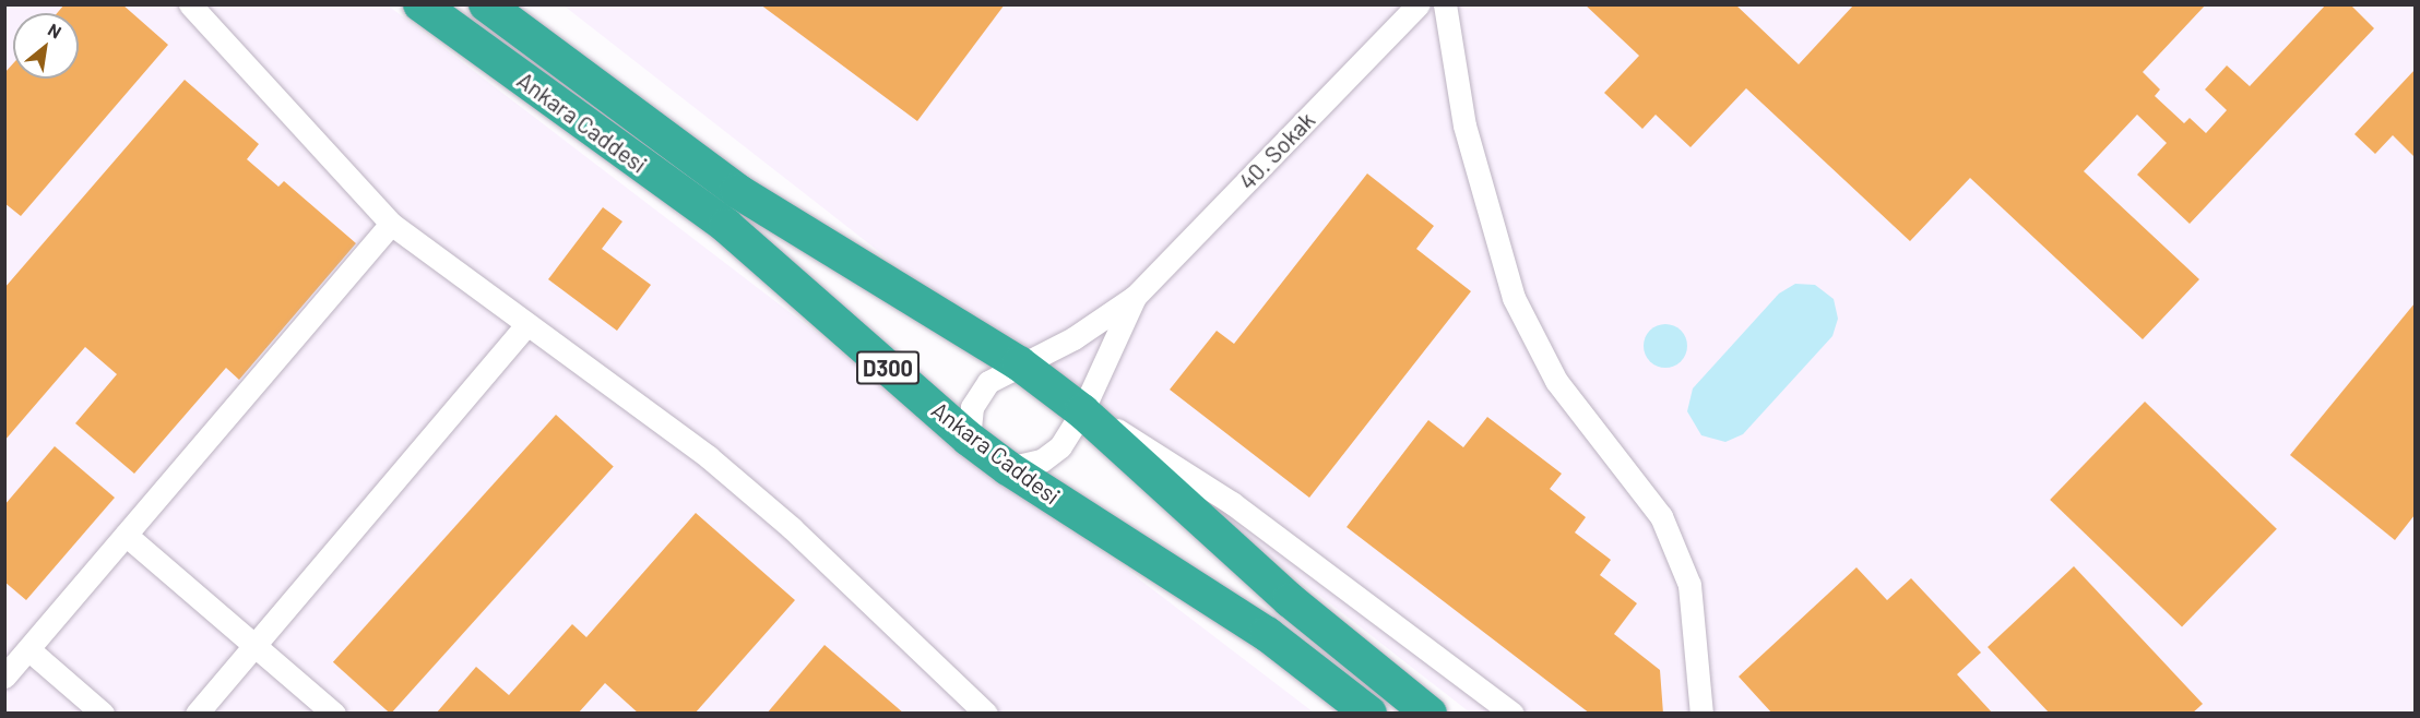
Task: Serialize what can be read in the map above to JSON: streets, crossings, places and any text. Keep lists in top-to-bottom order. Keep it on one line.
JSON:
{"streets":{"highway":["Ankara Caddesi","D300"],"street":["40. Sokak"]},"north":"top right"}
